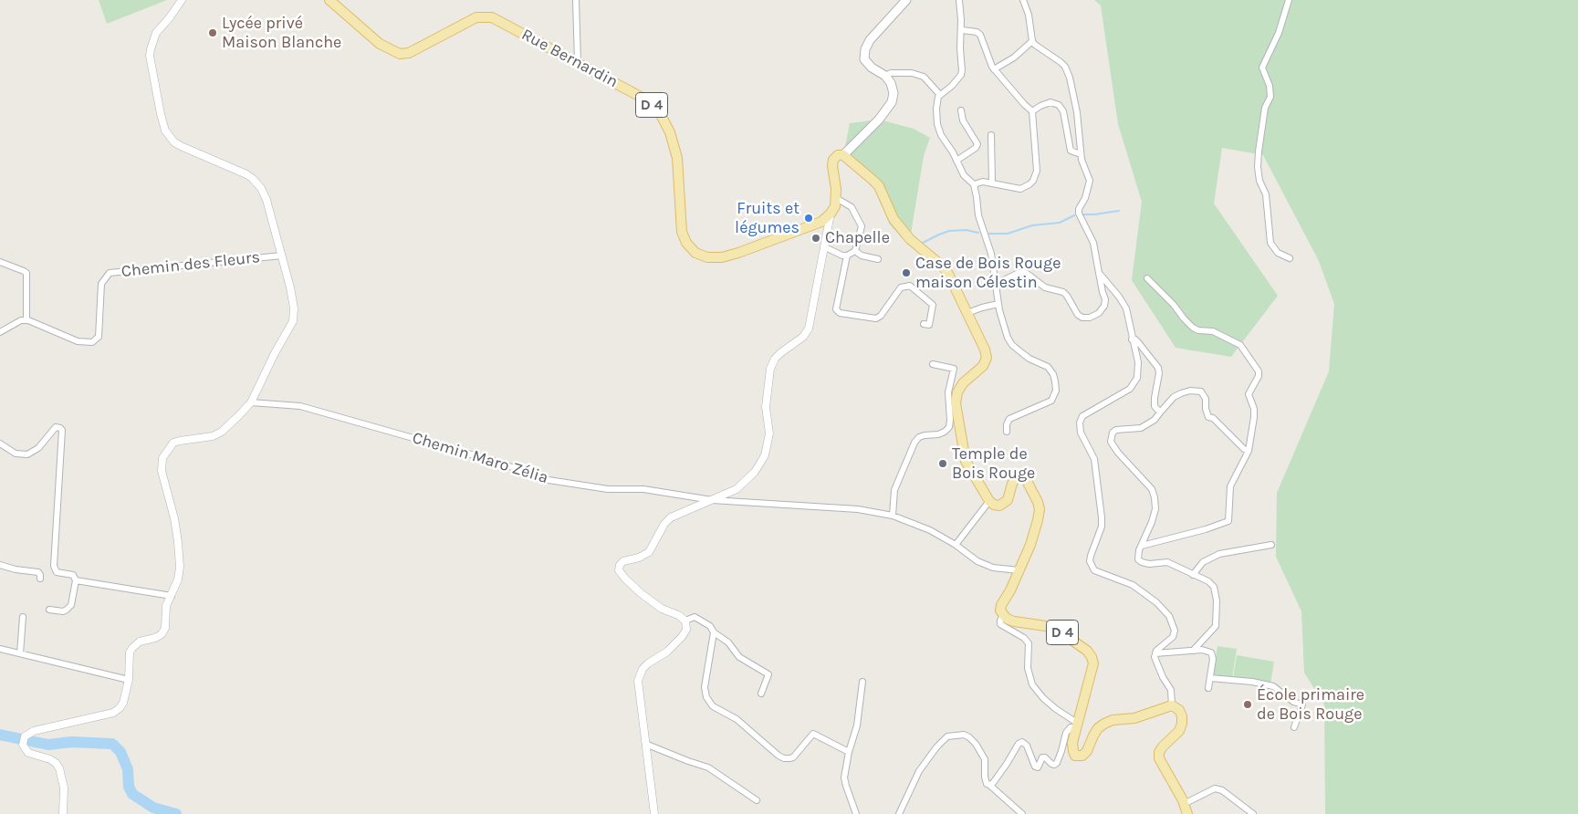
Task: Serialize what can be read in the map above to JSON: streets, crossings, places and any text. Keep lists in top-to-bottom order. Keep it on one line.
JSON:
{"streets":{"main road":["Rue Bernardin","D 4"],"street":["Chemin des Fleurs","Chemin Maro Zélia"]},"places":["Lycée privé Maison Blanche","Fruits et légumes","Chapelle","Case de Bois Rouge maison Célestin","Temple de Bois Rouge","École primaire de Bois Rouge"]}
